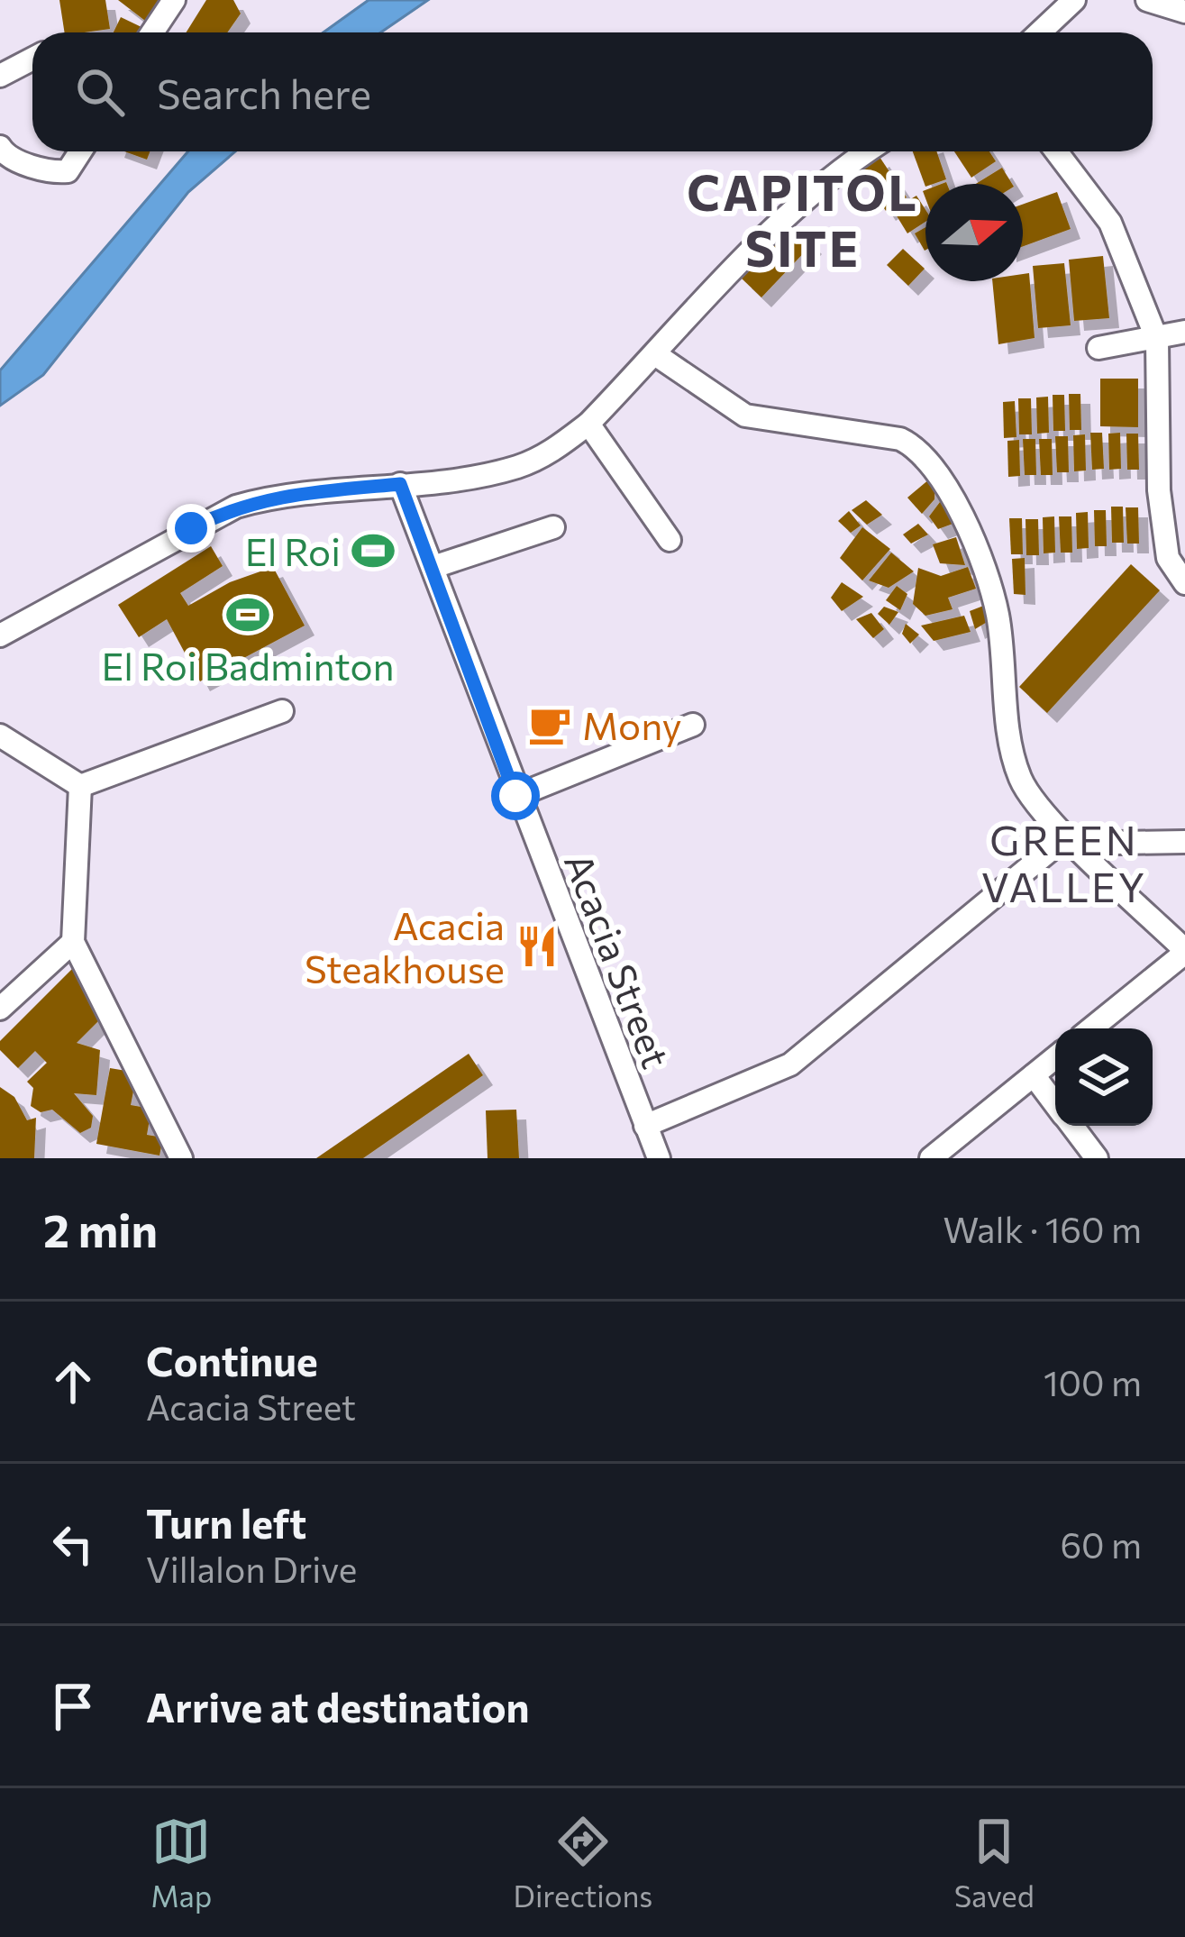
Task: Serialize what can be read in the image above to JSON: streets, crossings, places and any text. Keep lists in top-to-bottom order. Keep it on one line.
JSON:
{"streets":{"street":["Acacia Street"]},"districts":["CAPITOL SITE","GREEN VALLEY"],"places":{"sports":["El Roi","El Roi Badminton"],"cafe":["Mony"],"restaurant":["Acacia Steakhouse"]},"north":"right","page":{"search":"Search here","heading":["2 min","Walk · 160 m"],"list":[["Continue","Acacia Street","100 m"],["Turn left","Villalon Drive","60 m"],"Arrive at destination"],"nav":["Map","Directions","Saved"]}}
